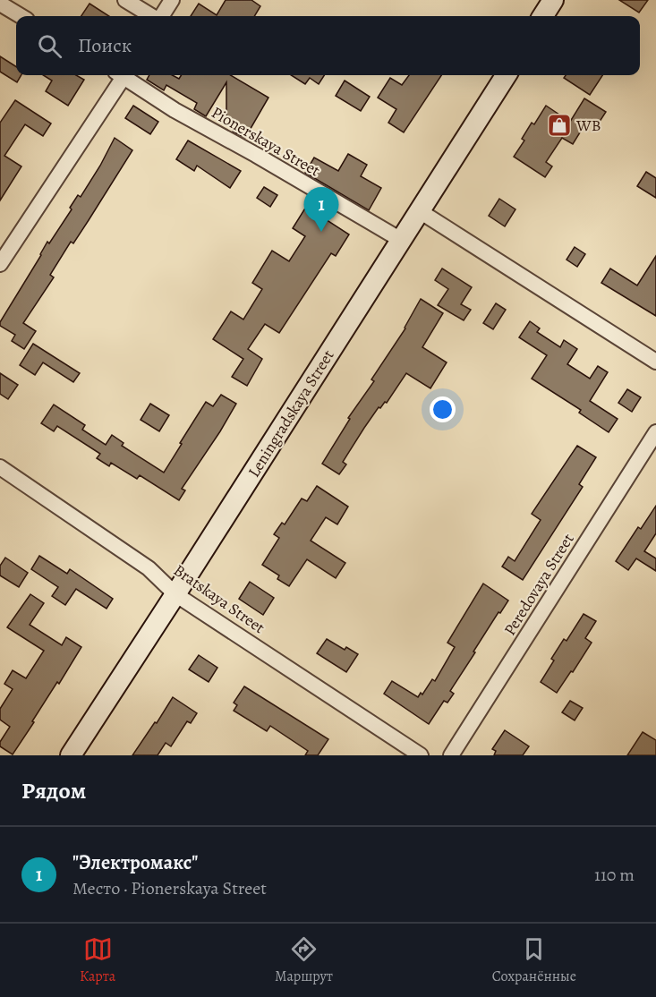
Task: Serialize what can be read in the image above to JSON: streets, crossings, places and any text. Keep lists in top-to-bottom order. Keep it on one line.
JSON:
{"streets":{"street":["Pionerskaya Street","Leningradskaya Street","Peredovaya Street","Bratskaya Street"]},"crossings":[["Pionerskaya Street","Leningradskaya Street"],["Leningradskaya Street","Bratskaya Street"]],"places":{"shop":["WB"]},"page":{"search":"Поиск","pins":"1","heading":"Рядом","list":[{"mark":"1","name":"\"Электромакс\"","note":"Место · Pionerskaya Street","value":"110 m"}],"nav":["Карта","Маршрут","Сохранённые"]}}
